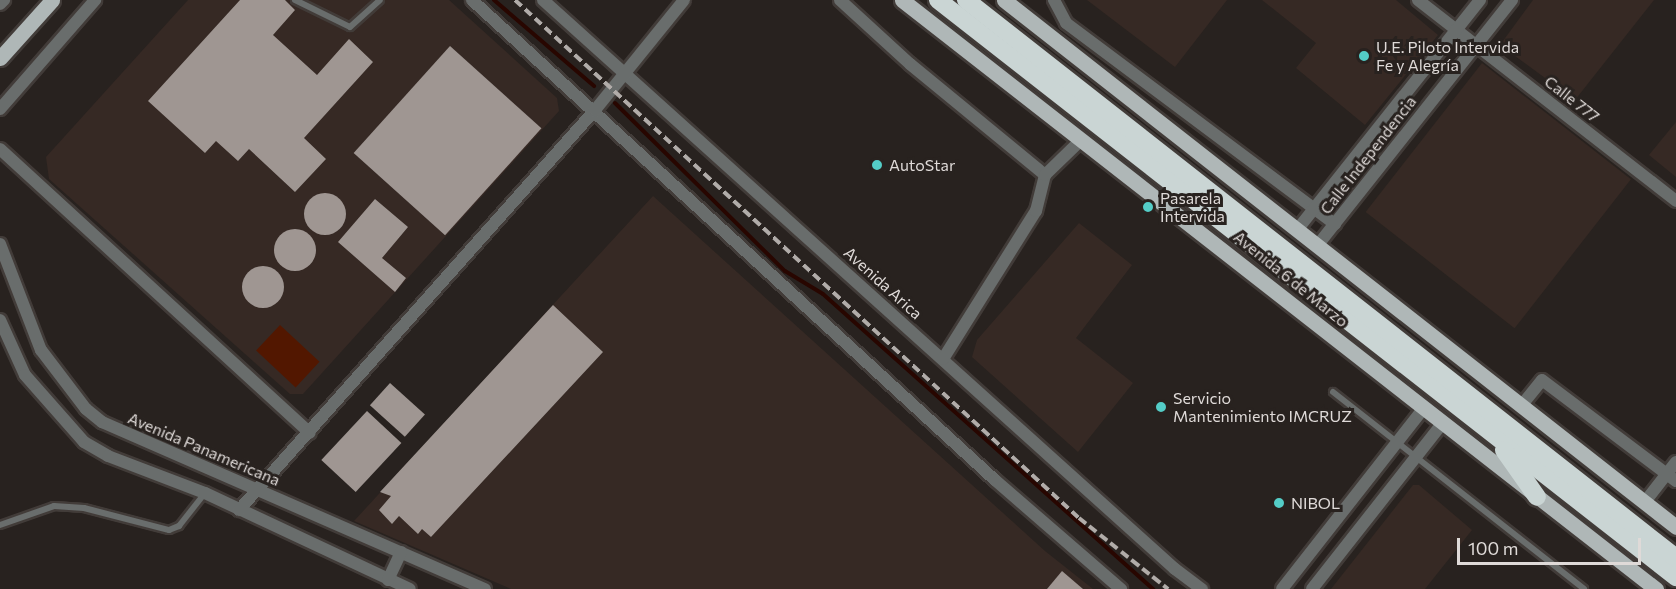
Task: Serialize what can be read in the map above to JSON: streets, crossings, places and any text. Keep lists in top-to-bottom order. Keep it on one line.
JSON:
{"streets":{"highway":["Avenida 6 de Marzo"],"street":["Calle 777","Calle Independencia","Avenida Arica","Avenida Panamericana"]},"crossings":[["Calle 777","Calle Independencia"]],"places":["U.E. Piloto Intervida Fe y Alegría","AutoStar","Pasarela Intervida","Servicio Mantenimiento IMCRUZ","NIBOL"],"scale_bar":"100 m"}
